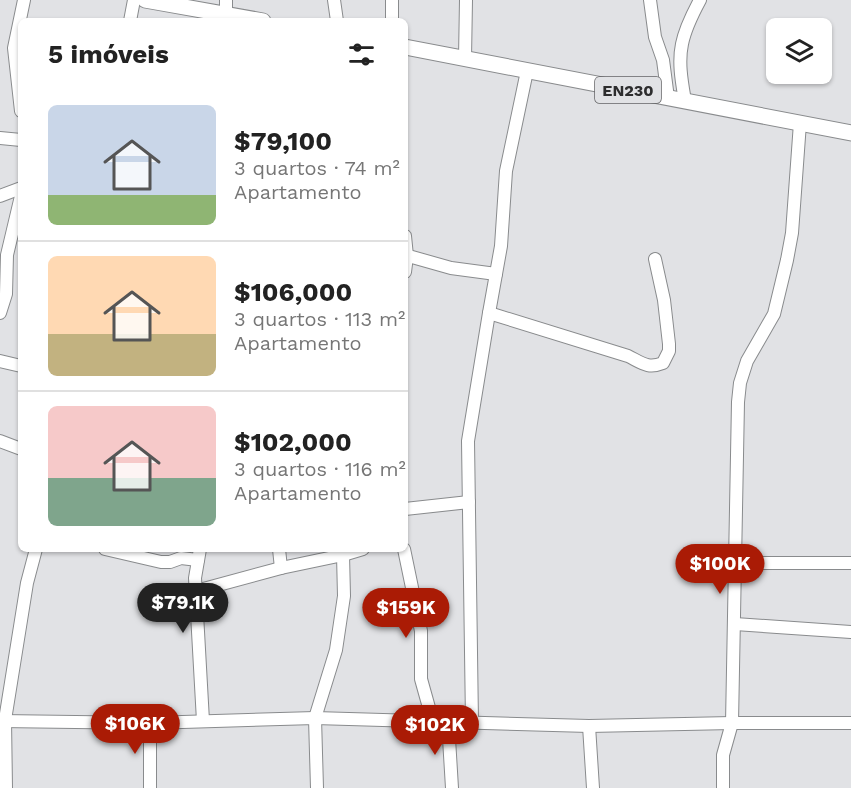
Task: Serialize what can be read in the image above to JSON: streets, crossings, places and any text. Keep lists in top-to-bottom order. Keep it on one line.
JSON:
{"streets":{"main road":["EN230"]},"page":{"heading":"5 imóveis","list":[{"name":"$79,100","note":"3 quartos · 74 m² · Apartamento"},{"name":"$106,000","note":"3 quartos · 113 m² · Apartamento"},{"name":"$102,000","note":"3 quartos · 116 m² · Apartamento"}],"price":["$100K","$79.1K","$159K","$106K","$102K"]}}
